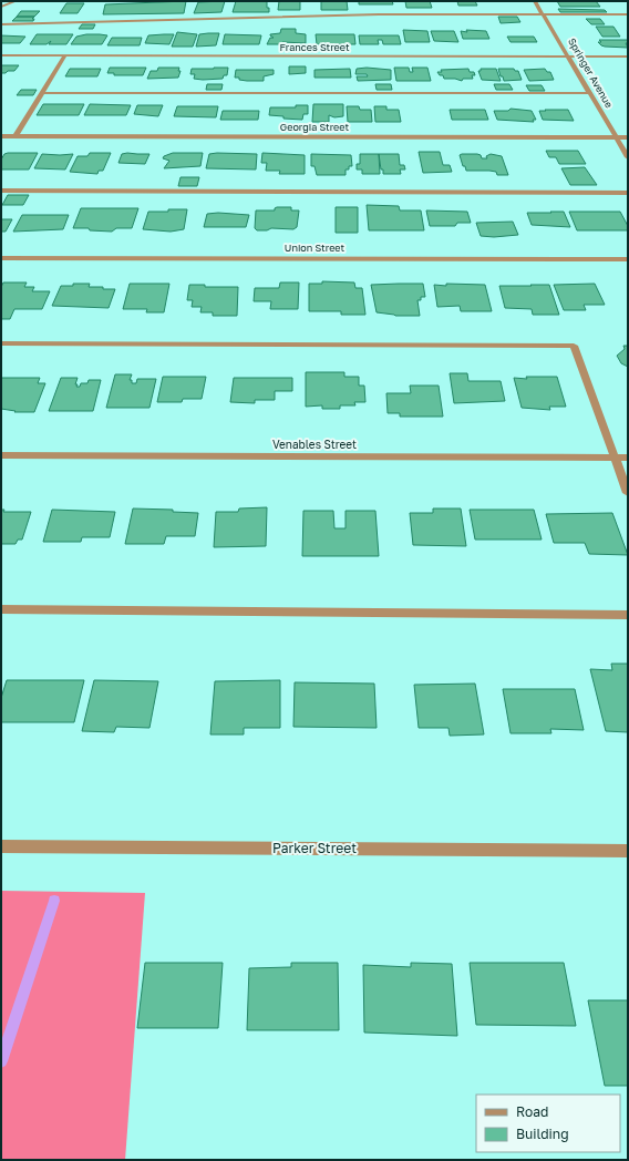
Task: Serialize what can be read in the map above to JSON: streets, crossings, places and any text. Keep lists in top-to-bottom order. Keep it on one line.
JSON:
{"streets":{"street":["Frances Street","Springer Avenue","Georgia Street","Union Street","Venables Street","Parker Street"]},"crossings":[["Frances Street","Springer Avenue"],["Springer Avenue","Georgia Street"]],"legend":["Road","Building"]}
